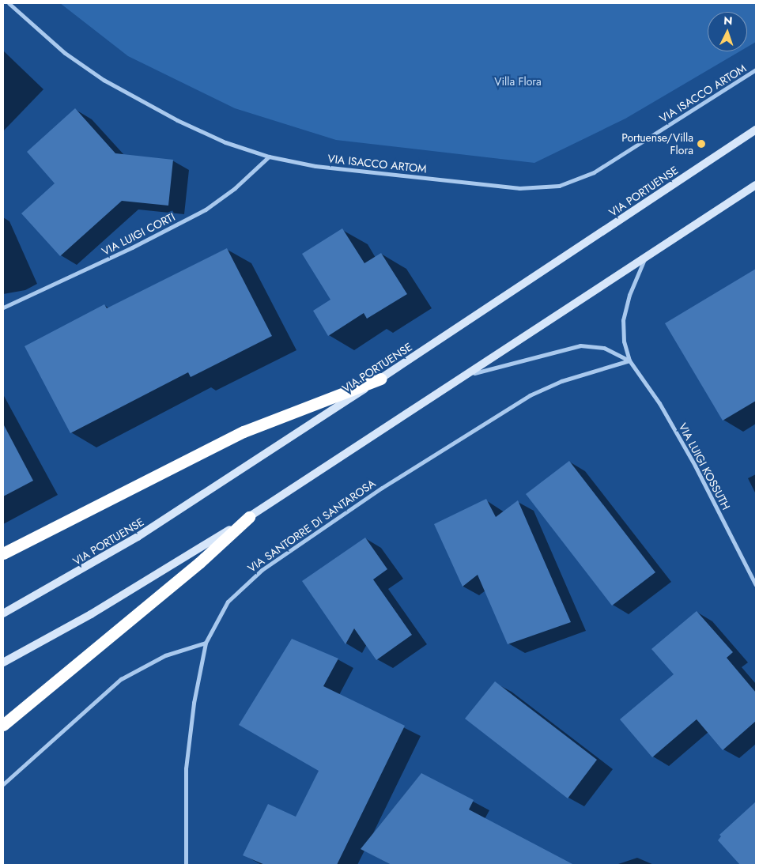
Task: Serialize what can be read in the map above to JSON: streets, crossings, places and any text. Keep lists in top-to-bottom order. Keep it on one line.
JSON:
{"streets":{"main road":["VIA PORTUENSE"],"street":["VIA ISACCO ARTOM","VIA LUIGI CORTI","VIA LUIGI KOSSUTH","VIA SANTORRE DI SANTAROSA"]},"crossings":[["VIA ISACCO ARTOM","VIA LUIGI CORTI"],["VIA LUIGI KOSSUTH","VIA SANTORRE DI SANTAROSA"]],"parks":["Villa Flora"],"places":["Portuense/Villa Flora"],"north":"top"}
